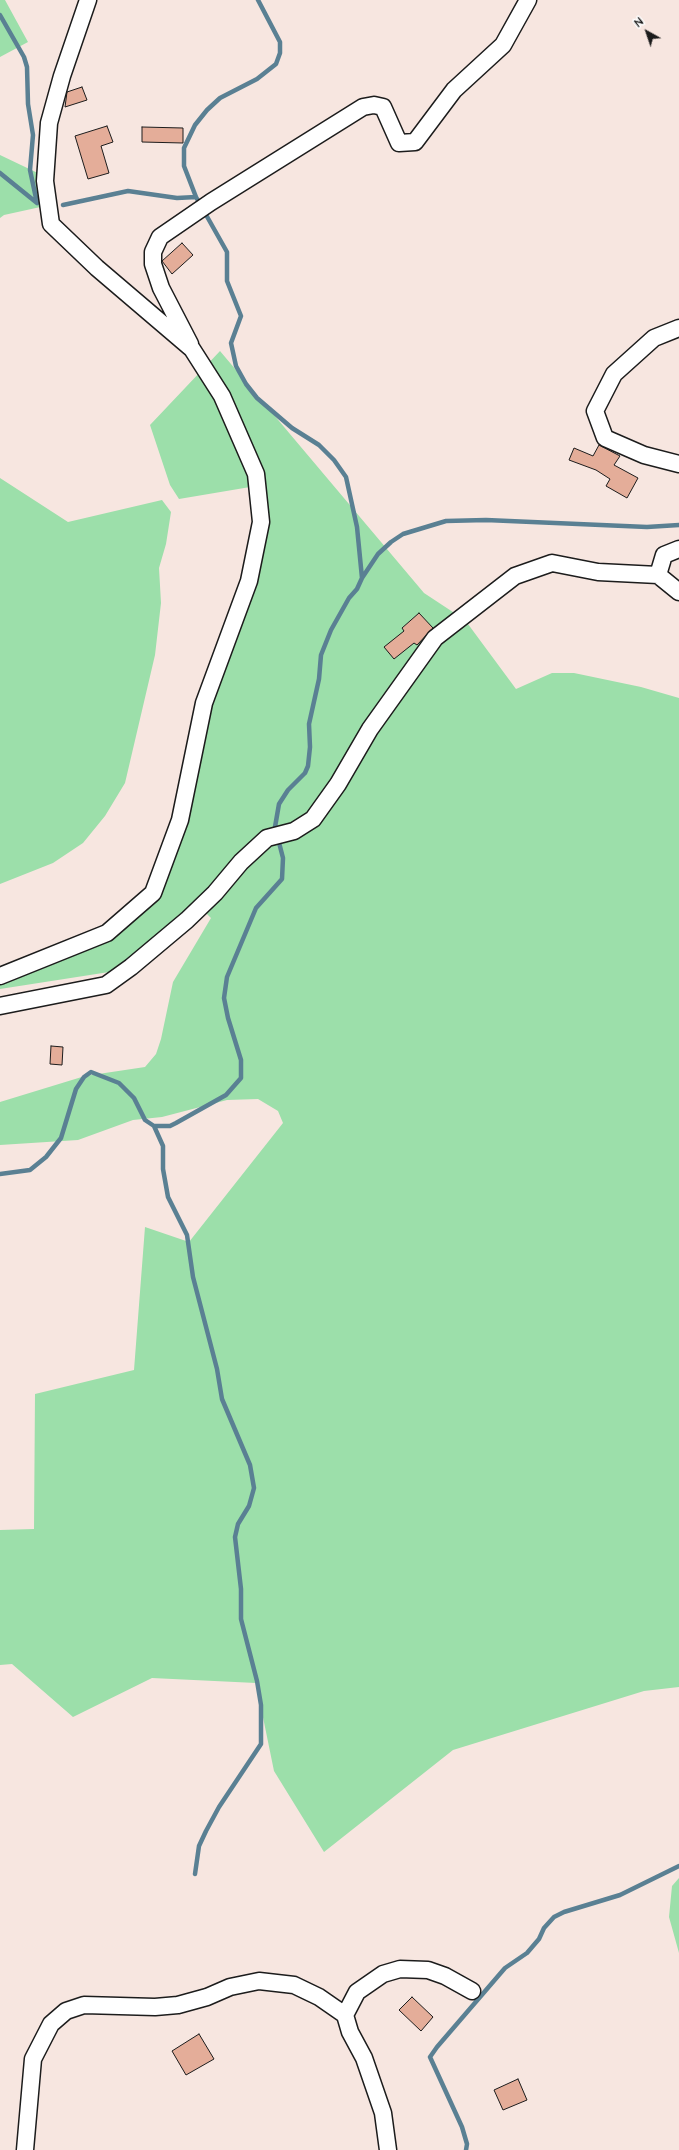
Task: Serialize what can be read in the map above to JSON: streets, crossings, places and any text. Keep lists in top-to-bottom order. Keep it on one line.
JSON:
{"north":"top left"}
